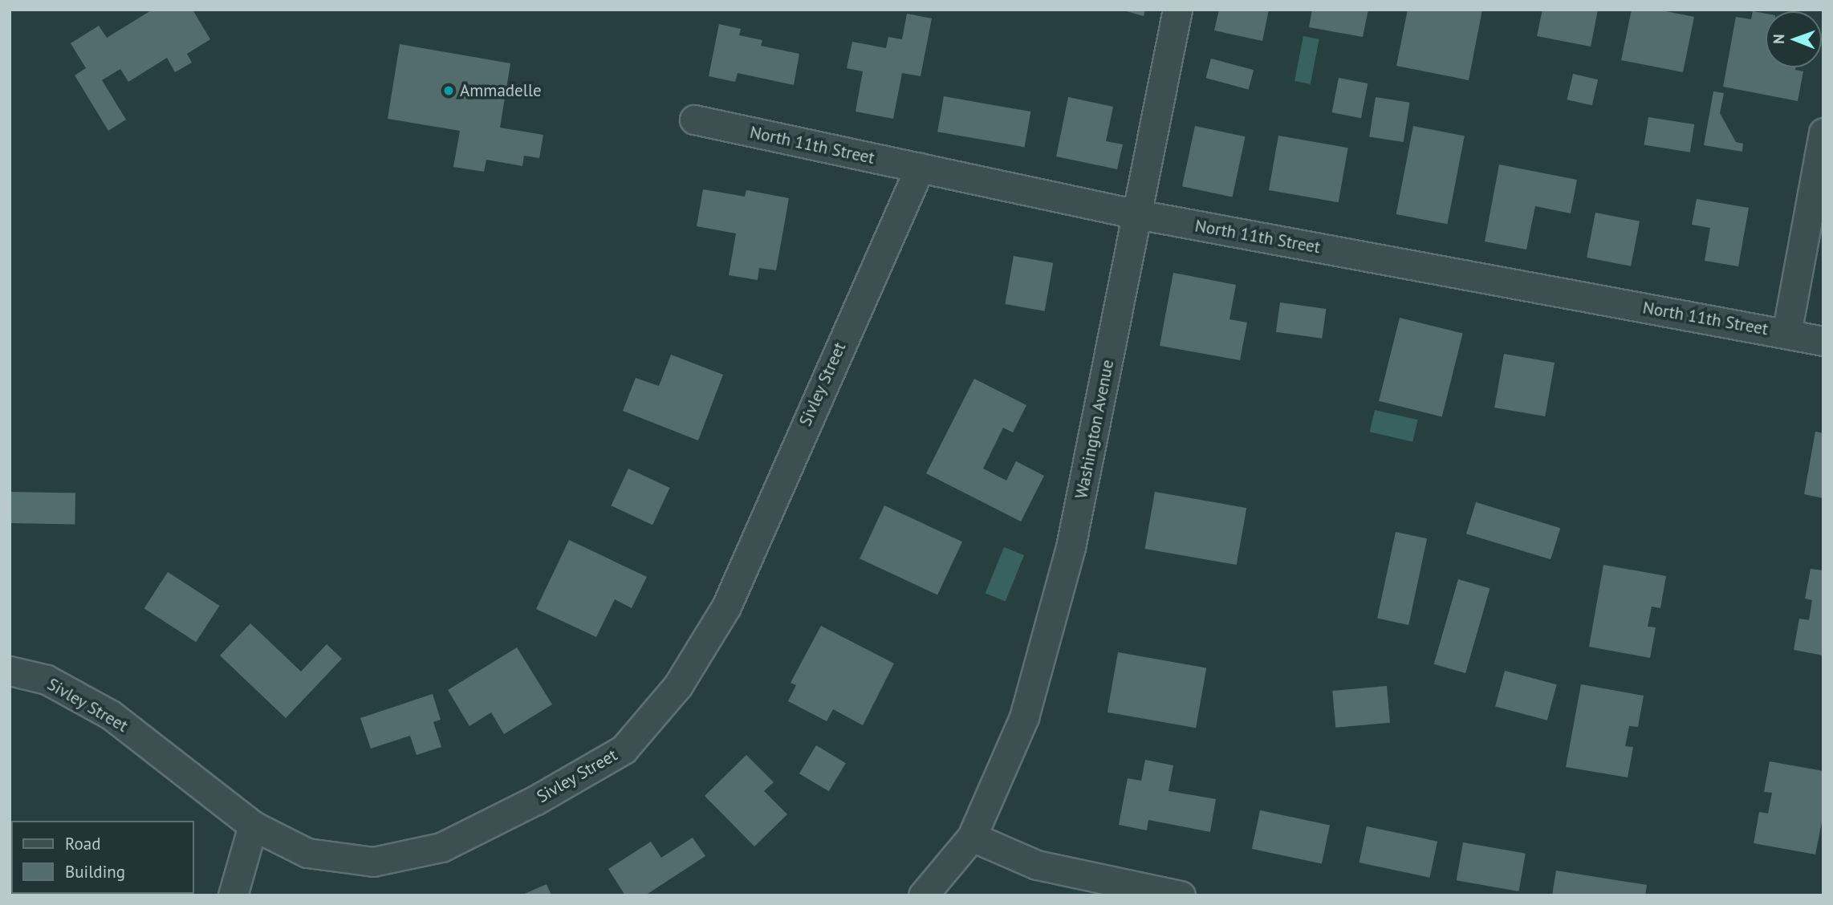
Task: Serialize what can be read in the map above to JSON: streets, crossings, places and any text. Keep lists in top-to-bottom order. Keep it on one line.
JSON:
{"streets":{"street":["North 11th Street","Sivley Street","Washington Avenue"]},"crossings":[["North 11th Street","Sivley Street"],["North 11th Street","Washington Avenue"]],"places":["Ammadelle"],"legend":["Road","Building"],"north":"left"}
